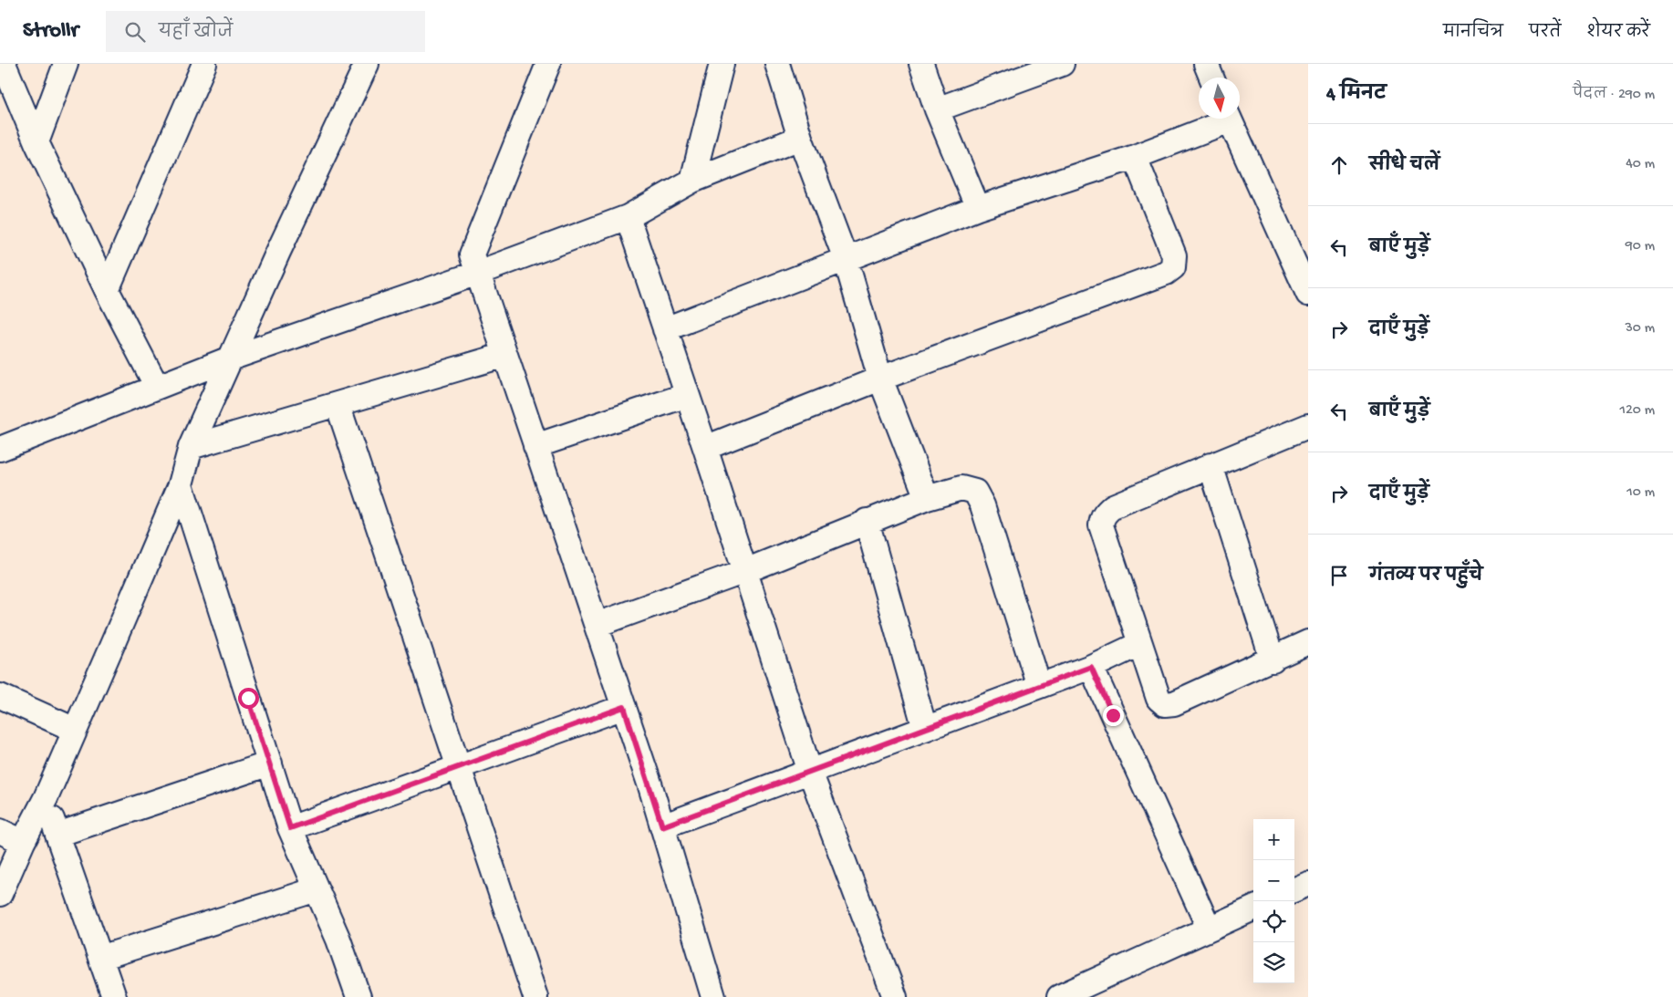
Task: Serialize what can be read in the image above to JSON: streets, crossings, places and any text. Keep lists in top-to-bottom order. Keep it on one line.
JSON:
{"north":"bottom","page":{"header":"Strollr","search":"यहाँ खोजें","nav":["मानचित्र","परतें","शेयर करें"],"heading":["4 मिनट","पैदल · 290 m"],"list":[["सीधे चलें","40 m"],["बाएँ मुड़ें","90 m"],["दाएँ मुड़ें","30 m"],["बाएँ मुड़ें","120 m"],["दाएँ मुड़ें","10 m"],"गंतव्य पर पहुँचे"],"map_buttons":["+","−"]}}
